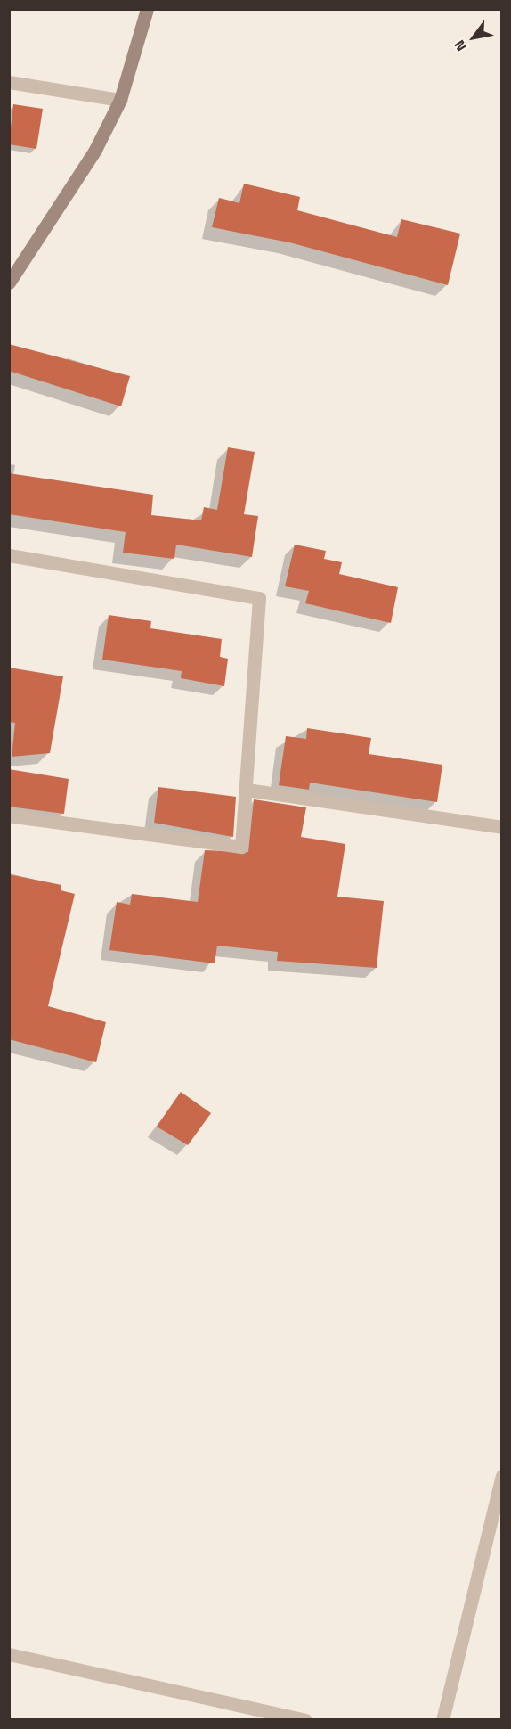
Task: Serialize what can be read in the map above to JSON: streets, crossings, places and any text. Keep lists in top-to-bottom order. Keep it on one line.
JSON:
{"north":"bottom left"}
